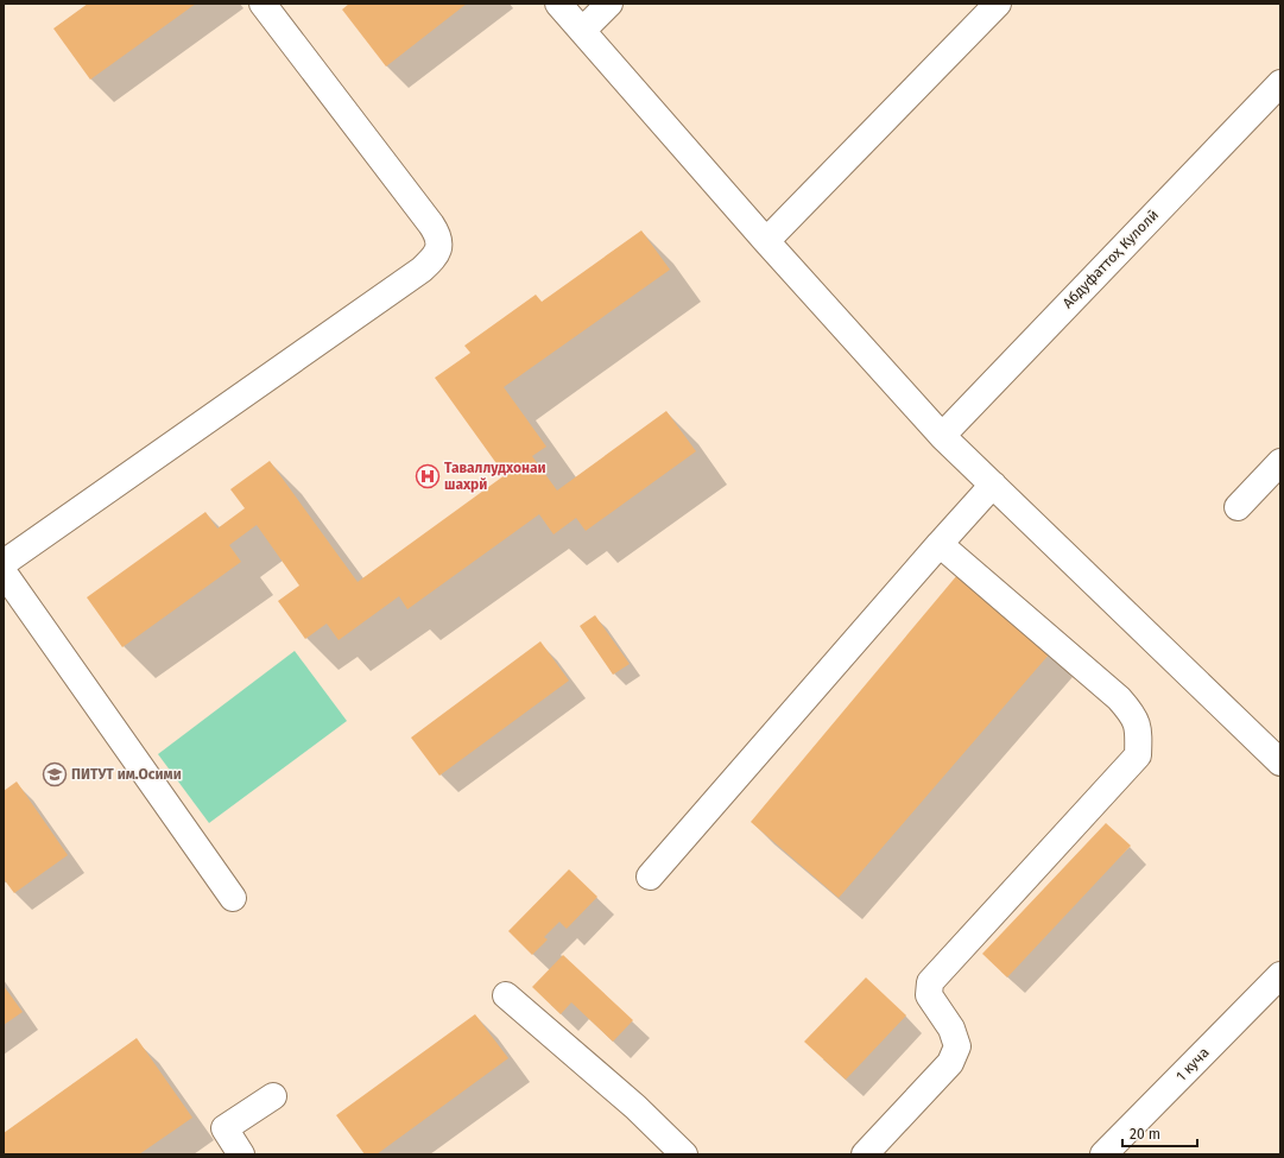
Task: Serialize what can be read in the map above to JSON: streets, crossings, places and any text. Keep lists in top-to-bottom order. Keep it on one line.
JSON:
{"streets":{"street":["Абдуфаттоҳ Кулолӣ","1 куча"]},"places":{"hospital":["Таваллудхонаи шахрй"],"school or university":["ПИТУТ им.Осими"]},"scale_bar":"20 m"}
